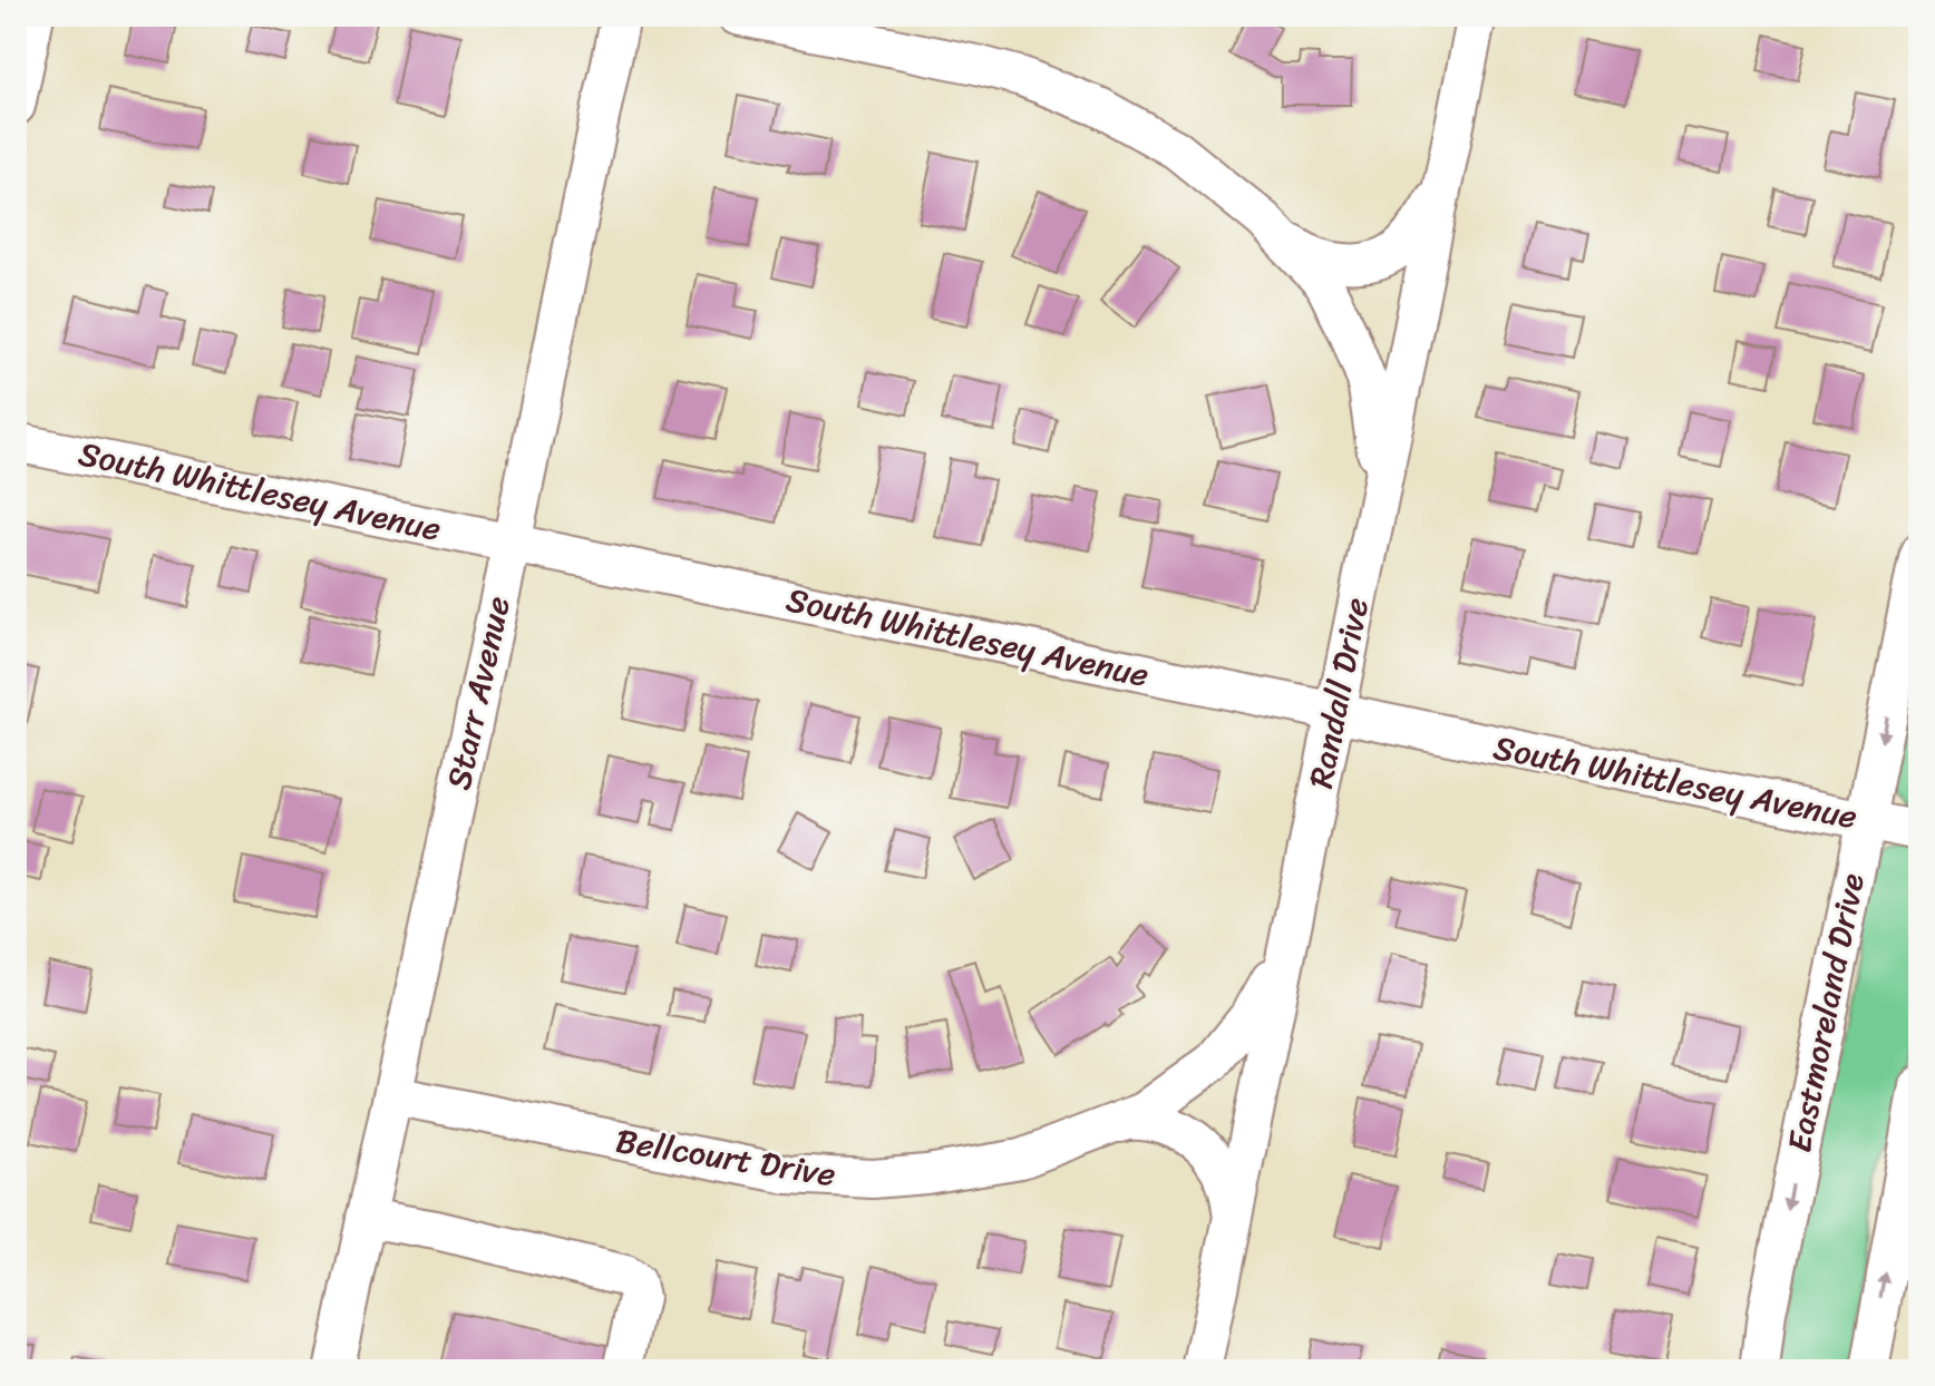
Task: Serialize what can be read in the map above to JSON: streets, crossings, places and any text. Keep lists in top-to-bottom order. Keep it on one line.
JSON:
{"streets":{"street":["South Whittlesey Avenue","Starr Avenue","Randall Drive","Eastmoreland Drive","Bellcourt Drive"]},"crossings":[["South Whittlesey Avenue","Starr Avenue"],["South Whittlesey Avenue","Randall Drive"],["South Whittlesey Avenue","Eastmoreland Drive"],["Starr Avenue","Bellcourt Drive"],["Randall Drive","Bellcourt Drive"]]}
